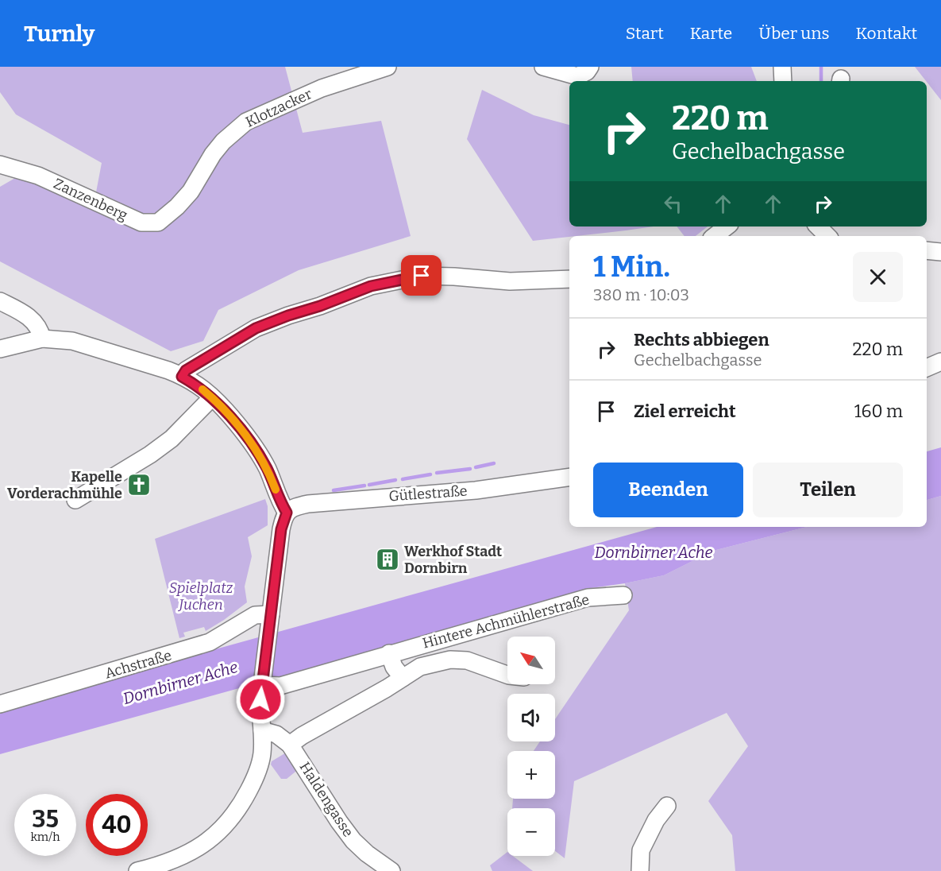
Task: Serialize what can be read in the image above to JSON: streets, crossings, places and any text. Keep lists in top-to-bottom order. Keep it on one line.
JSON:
{"streets":{"street":["Klotzacker","Zanzenberg","Gütlestraße","Hintere Achmühlerstraße","Achstraße","Haldengasse"]},"crossings":[["Klotzacker","Zanzenberg"],["Hintere Achmühlerstraße","Haldengasse"]],"water":["Dornbirner Ache"],"parks":["Spielplatz Juchen"],"places":{"church":["Kapelle Vorderachmühle"],"building":["Werkhof Stadt Dornbirn"]},"north":"top left","page":{"header":"Turnly","nav":["Start","Karte","Über uns","Kontakt"],"turn":["220 m","Gechelbachgasse"],"heading":["1 Min.","380 m · 10:03"],"list":[{"name":"Rechts abbiegen","note":"Gechelbachgasse","value":"220 m"},{"name":"Ziel erreicht","value":"160 m"}],"buttons":["Beenden","Teilen"],"map_buttons":["+","−"],"speed":"35 km/h","limit":"40"}}
